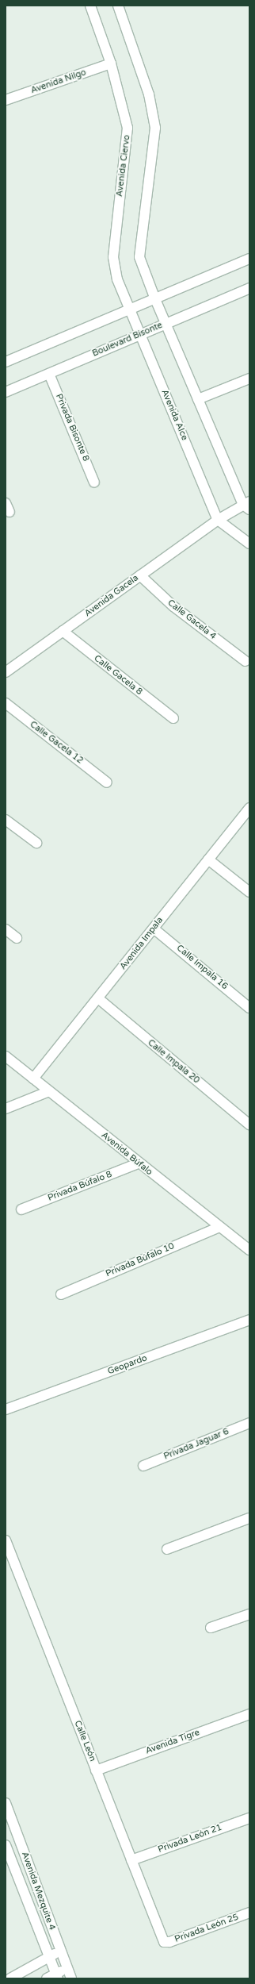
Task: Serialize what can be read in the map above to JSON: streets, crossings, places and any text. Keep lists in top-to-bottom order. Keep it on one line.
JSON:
{"streets":{"street":["Avenida Nilgo","Avenida Ciervo","Boulevard Bisonte","Avenida Alce","Privada Bisonte 8","Avenida Gacela","Calle Gacela 4","Calle Gacela 8","Calle Gacela 12","Avenida Impala","Calle Impala 16","Calle Impala 20","Avenida Búfalo","Privada Búfalo 8","Privada Búfalo 10","Geopardo","Privada Jaguar 6","Calle León","Avenida Tigre","Privada León 21","Avenida Mezquite 4","Privada León 25"]},"crossings":[["Avenida Nilgo","Avenida Ciervo"],["Avenida Ciervo","Avenida Alce"],["Boulevard Bisonte","Avenida Alce"],["Boulevard Bisonte","Privada Bisonte 8"],["Avenida Alce","Avenida Gacela"],["Avenida Gacela","Calle Gacela 4"],["Avenida Gacela","Calle Gacela 8"],["Avenida Impala","Calle Impala 16"],["Avenida Impala","Calle Impala 20"],["Avenida Impala","Avenida Búfalo"],["Avenida Búfalo","Privada Búfalo 8"],["Avenida Búfalo","Privada Búfalo 10"],["Calle León","Avenida Tigre"],["Calle León","Privada León 21"],["Calle León","Privada León 25"]]}
